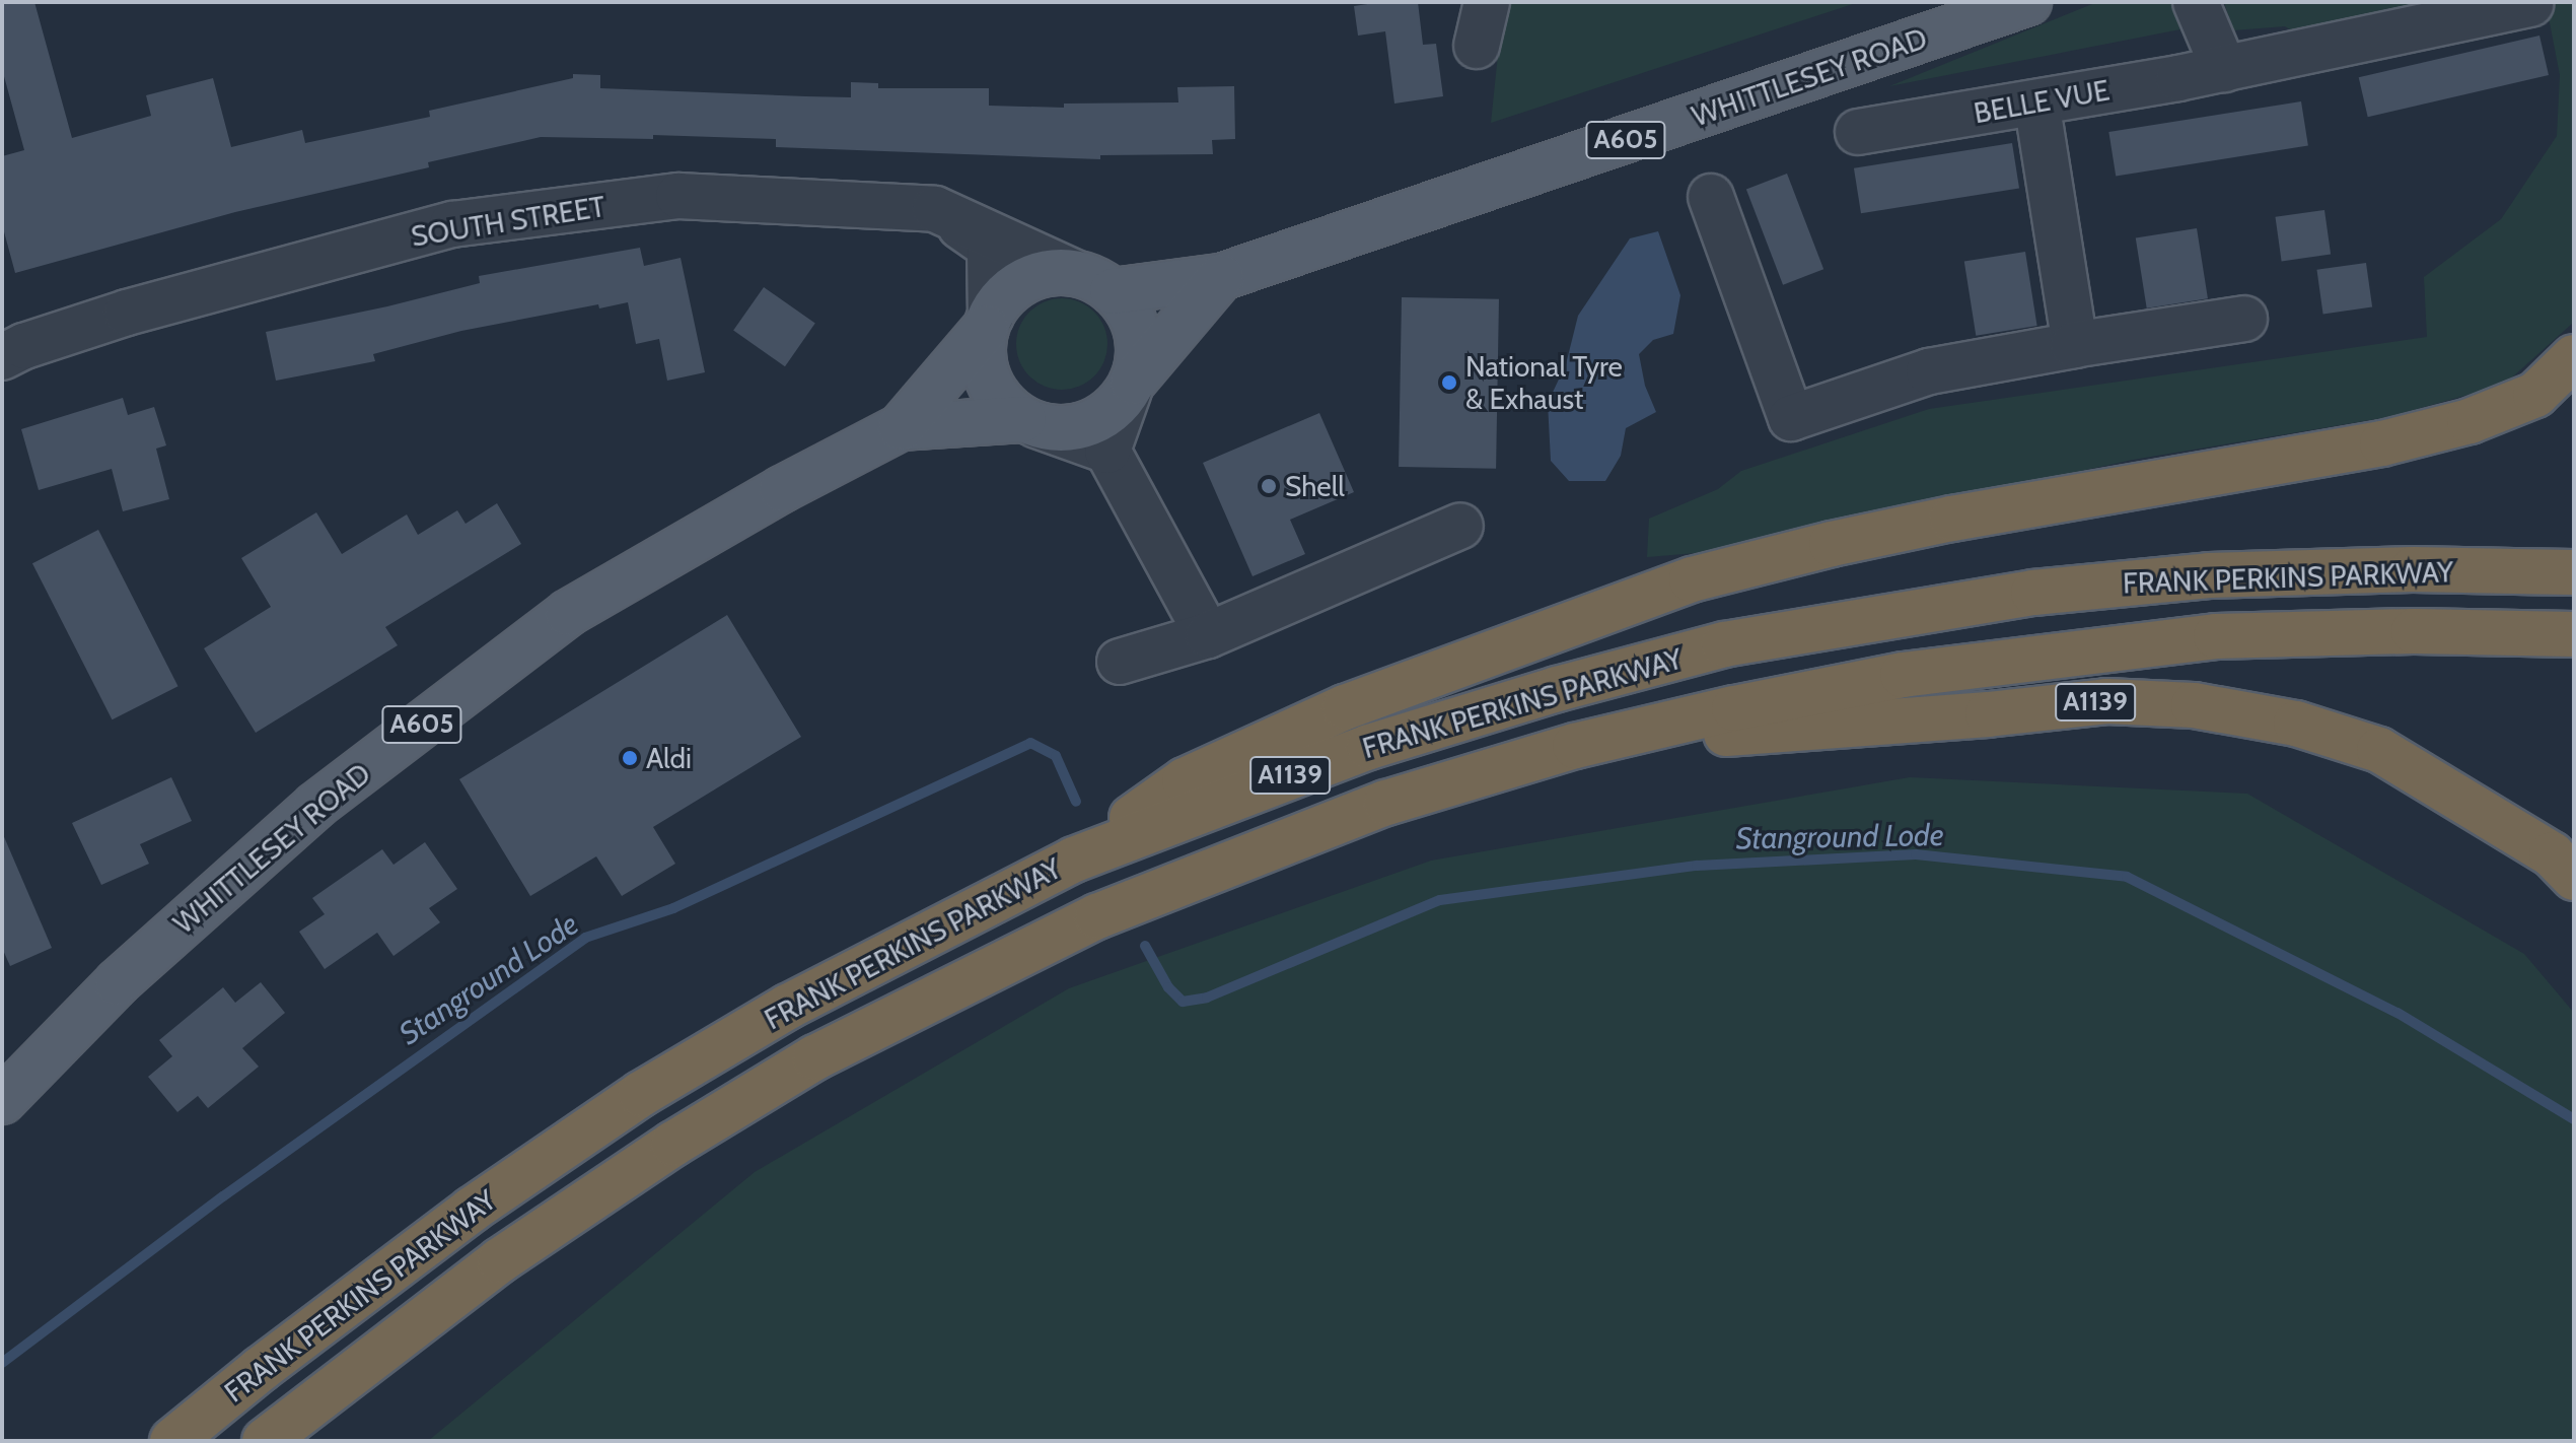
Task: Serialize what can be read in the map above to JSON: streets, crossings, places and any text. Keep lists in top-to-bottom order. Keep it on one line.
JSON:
{"streets":{"highway":["FRANK PERKINS PARKWAY","A1139"],"main road":["WHITTLESEY ROAD","A605"],"street":["BELLE VUE","SOUTH STREET"]},"crossings":[["WHITTLESEY ROAD","A605"],["WHITTLESEY ROAD","SOUTH STREET"],["A605","SOUTH STREET"],["FRANK PERKINS PARKWAY","A1139"]],"water":["Stanground Lode"],"places":["National Tyre & Exhaust","Shell","Aldi"]}
